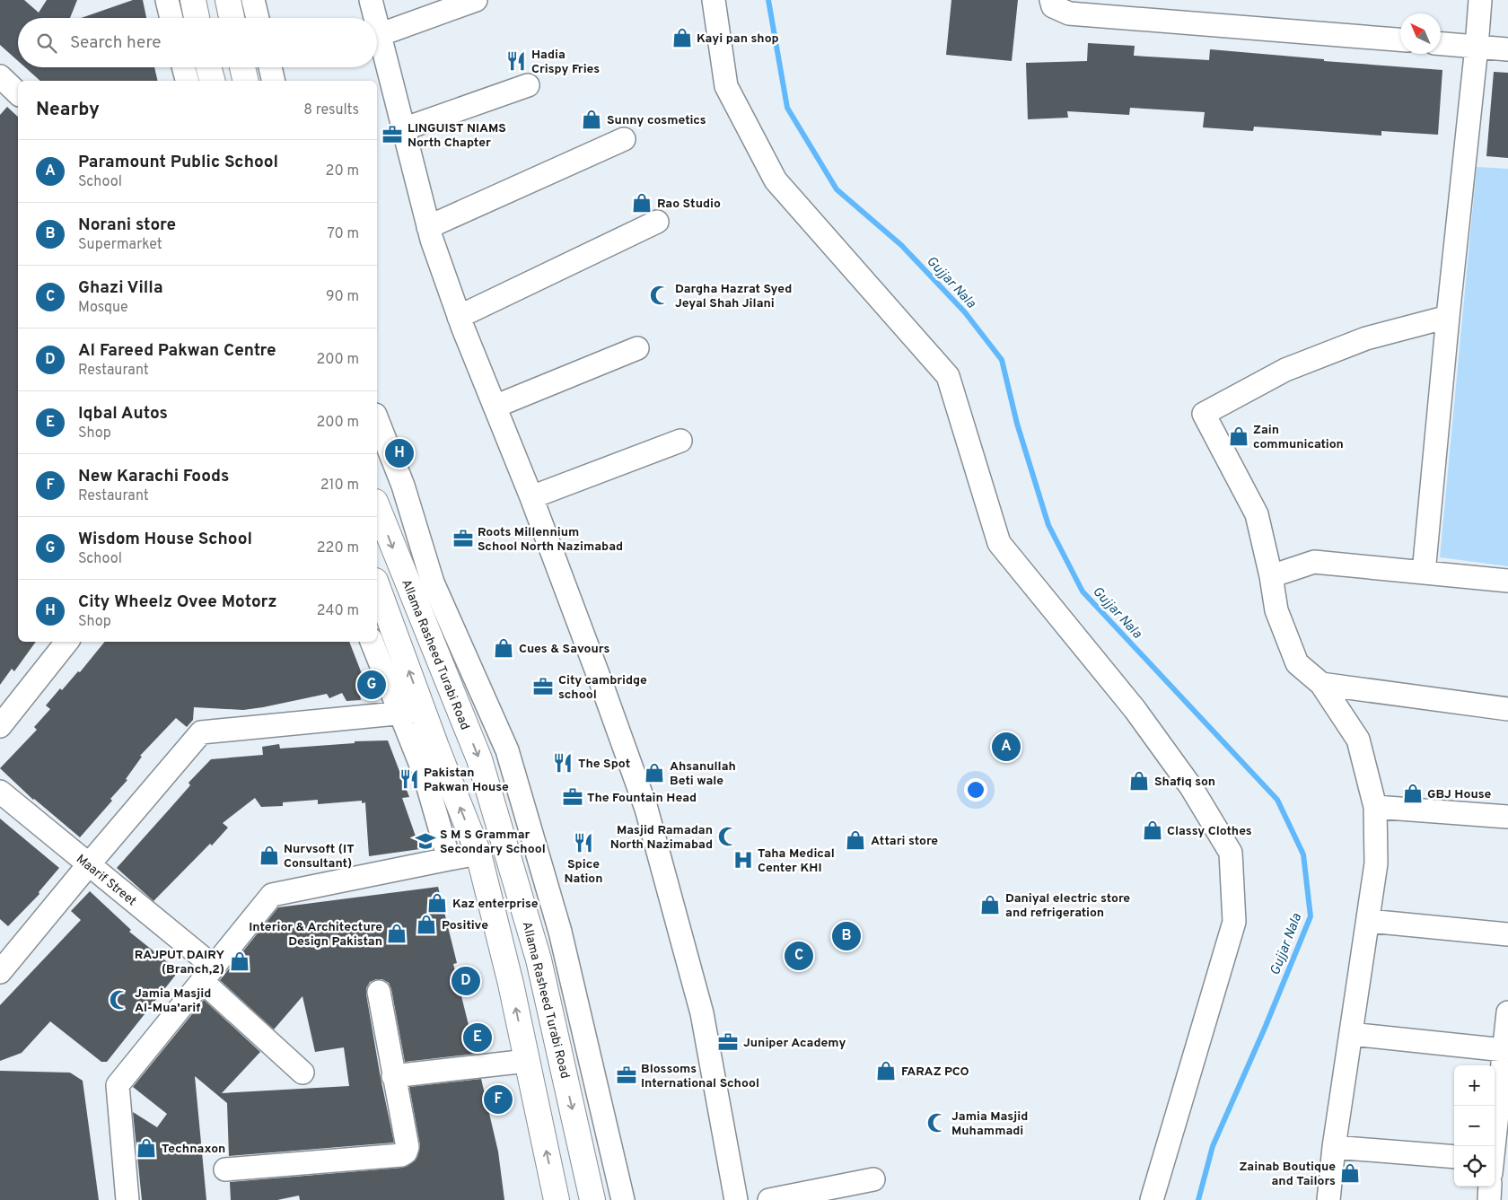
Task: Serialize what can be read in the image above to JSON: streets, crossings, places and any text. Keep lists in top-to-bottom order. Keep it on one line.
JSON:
{"streets":{"main road":["Allama Rasheed Turabi Road"],"street":["Maarif Street"]},"water":["Gujjar Nala"],"places":{"shop":["Kayi pan shop","Sunny cosmetics","Rao Studio","Zain communication","Cues & Savours","Ahsanullah Beti wale","Shafiq son","GBJ House","Classy Clothes","Attari store","Nurvsoft (IT Consultant)","Kaz enterprise","Daniyal electric store and refrigeration","Positive","Interior & Architecture Design Pakistan","RAJPUT DAIRY (Branch,2)","FARAZ PCO","Technaxon","Zainab Boutique and Tailors"],"restaurant":["Hadia Crispy Fries","The Spot","Pakistan Pakwan House","Spice Nation"],"office":["LINGUIST NIAMS North Chapter","Roots Millennium School North Nazimabad","City cambridge school","The Fountain Head","Juniper Academy","Blossoms International School"],"mosque":["Dargha Hazrat Syed Jeyal Shah Jilani","Masjid Ramadan North Nazimabad","Jamia Masjid Al-Mua'arif","Jamia Masjid Muhammadi"],"school or university":["S M S Grammar Secondary School"],"hospital":["Taha Medical Center KHI"]},"north":"top left","page":{"search":"Search here","heading":["Nearby","8 results"],"list":[{"mark":"A","name":"Paramount Public School","note":"School","value":"20 m"},{"mark":"B","name":"Norani store","note":"Supermarket","value":"70 m"},{"mark":"C","name":"Ghazi Villa","note":"Mosque","value":"90 m"},{"mark":"D","name":"Al Fareed Pakwan Centre","note":"Restaurant","value":"200 m"},{"mark":"E","name":"Iqbal Autos","note":"Shop","value":"200 m"},{"mark":"F","name":"New Karachi Foods","note":"Restaurant","value":"210 m"},{"mark":"G","name":"Wisdom House School","note":"School","value":"220 m"},{"mark":"H","name":"City Wheelz Ovee Motorz","note":"Shop","value":"240 m"}],"pins":["H","G","A","B","C","D","E","F"],"map_buttons":["+","−"]}}
